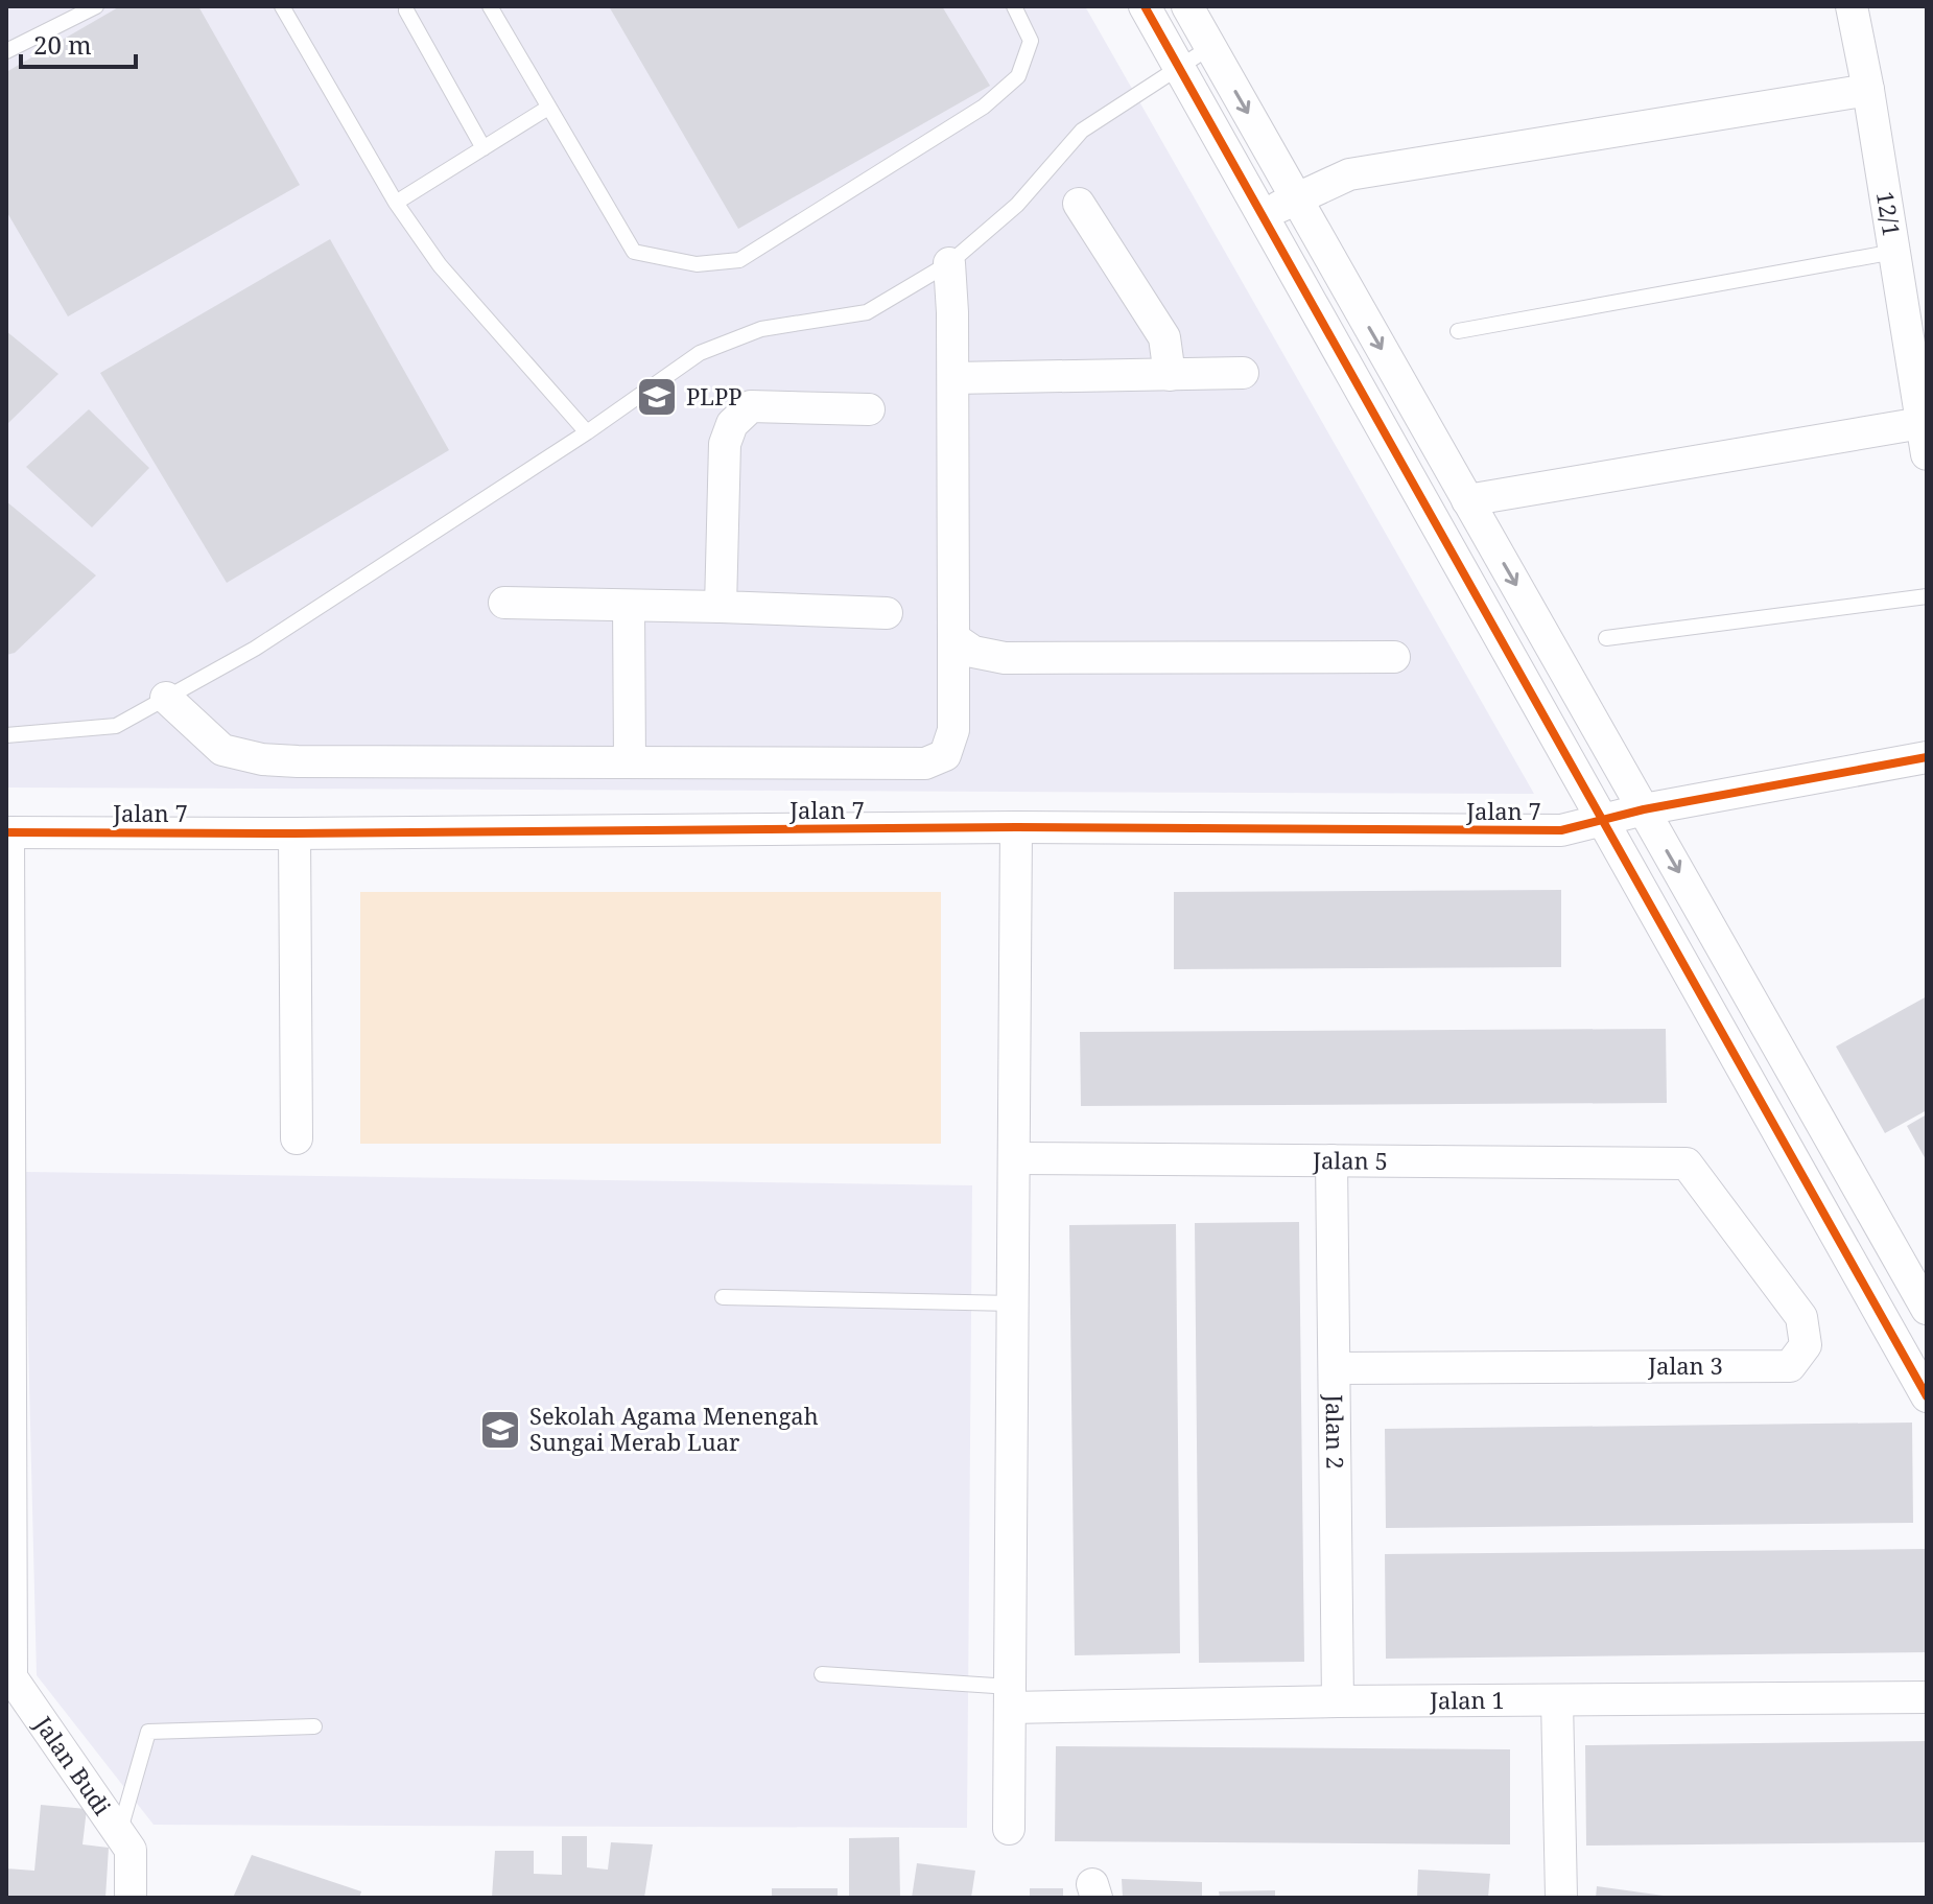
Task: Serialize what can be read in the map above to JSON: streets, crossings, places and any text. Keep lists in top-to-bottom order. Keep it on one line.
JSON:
{"streets":{"street":["12/1","Jalan 7","Jalan 5","Jalan 3","Jalan 2","Jalan 1","Jalan Budi"]},"crossings":[["Jalan 7","Jalan Budi"],["Jalan 5","Jalan 3"],["Jalan 5","Jalan 2"],["Jalan 3","Jalan 2"],["Jalan 2","Jalan 1"]],"places":{"school or university":["PLPP","Sekolah Agama Menengah Sungai Merab Luar"]},"scale_bar":"20 m"}
